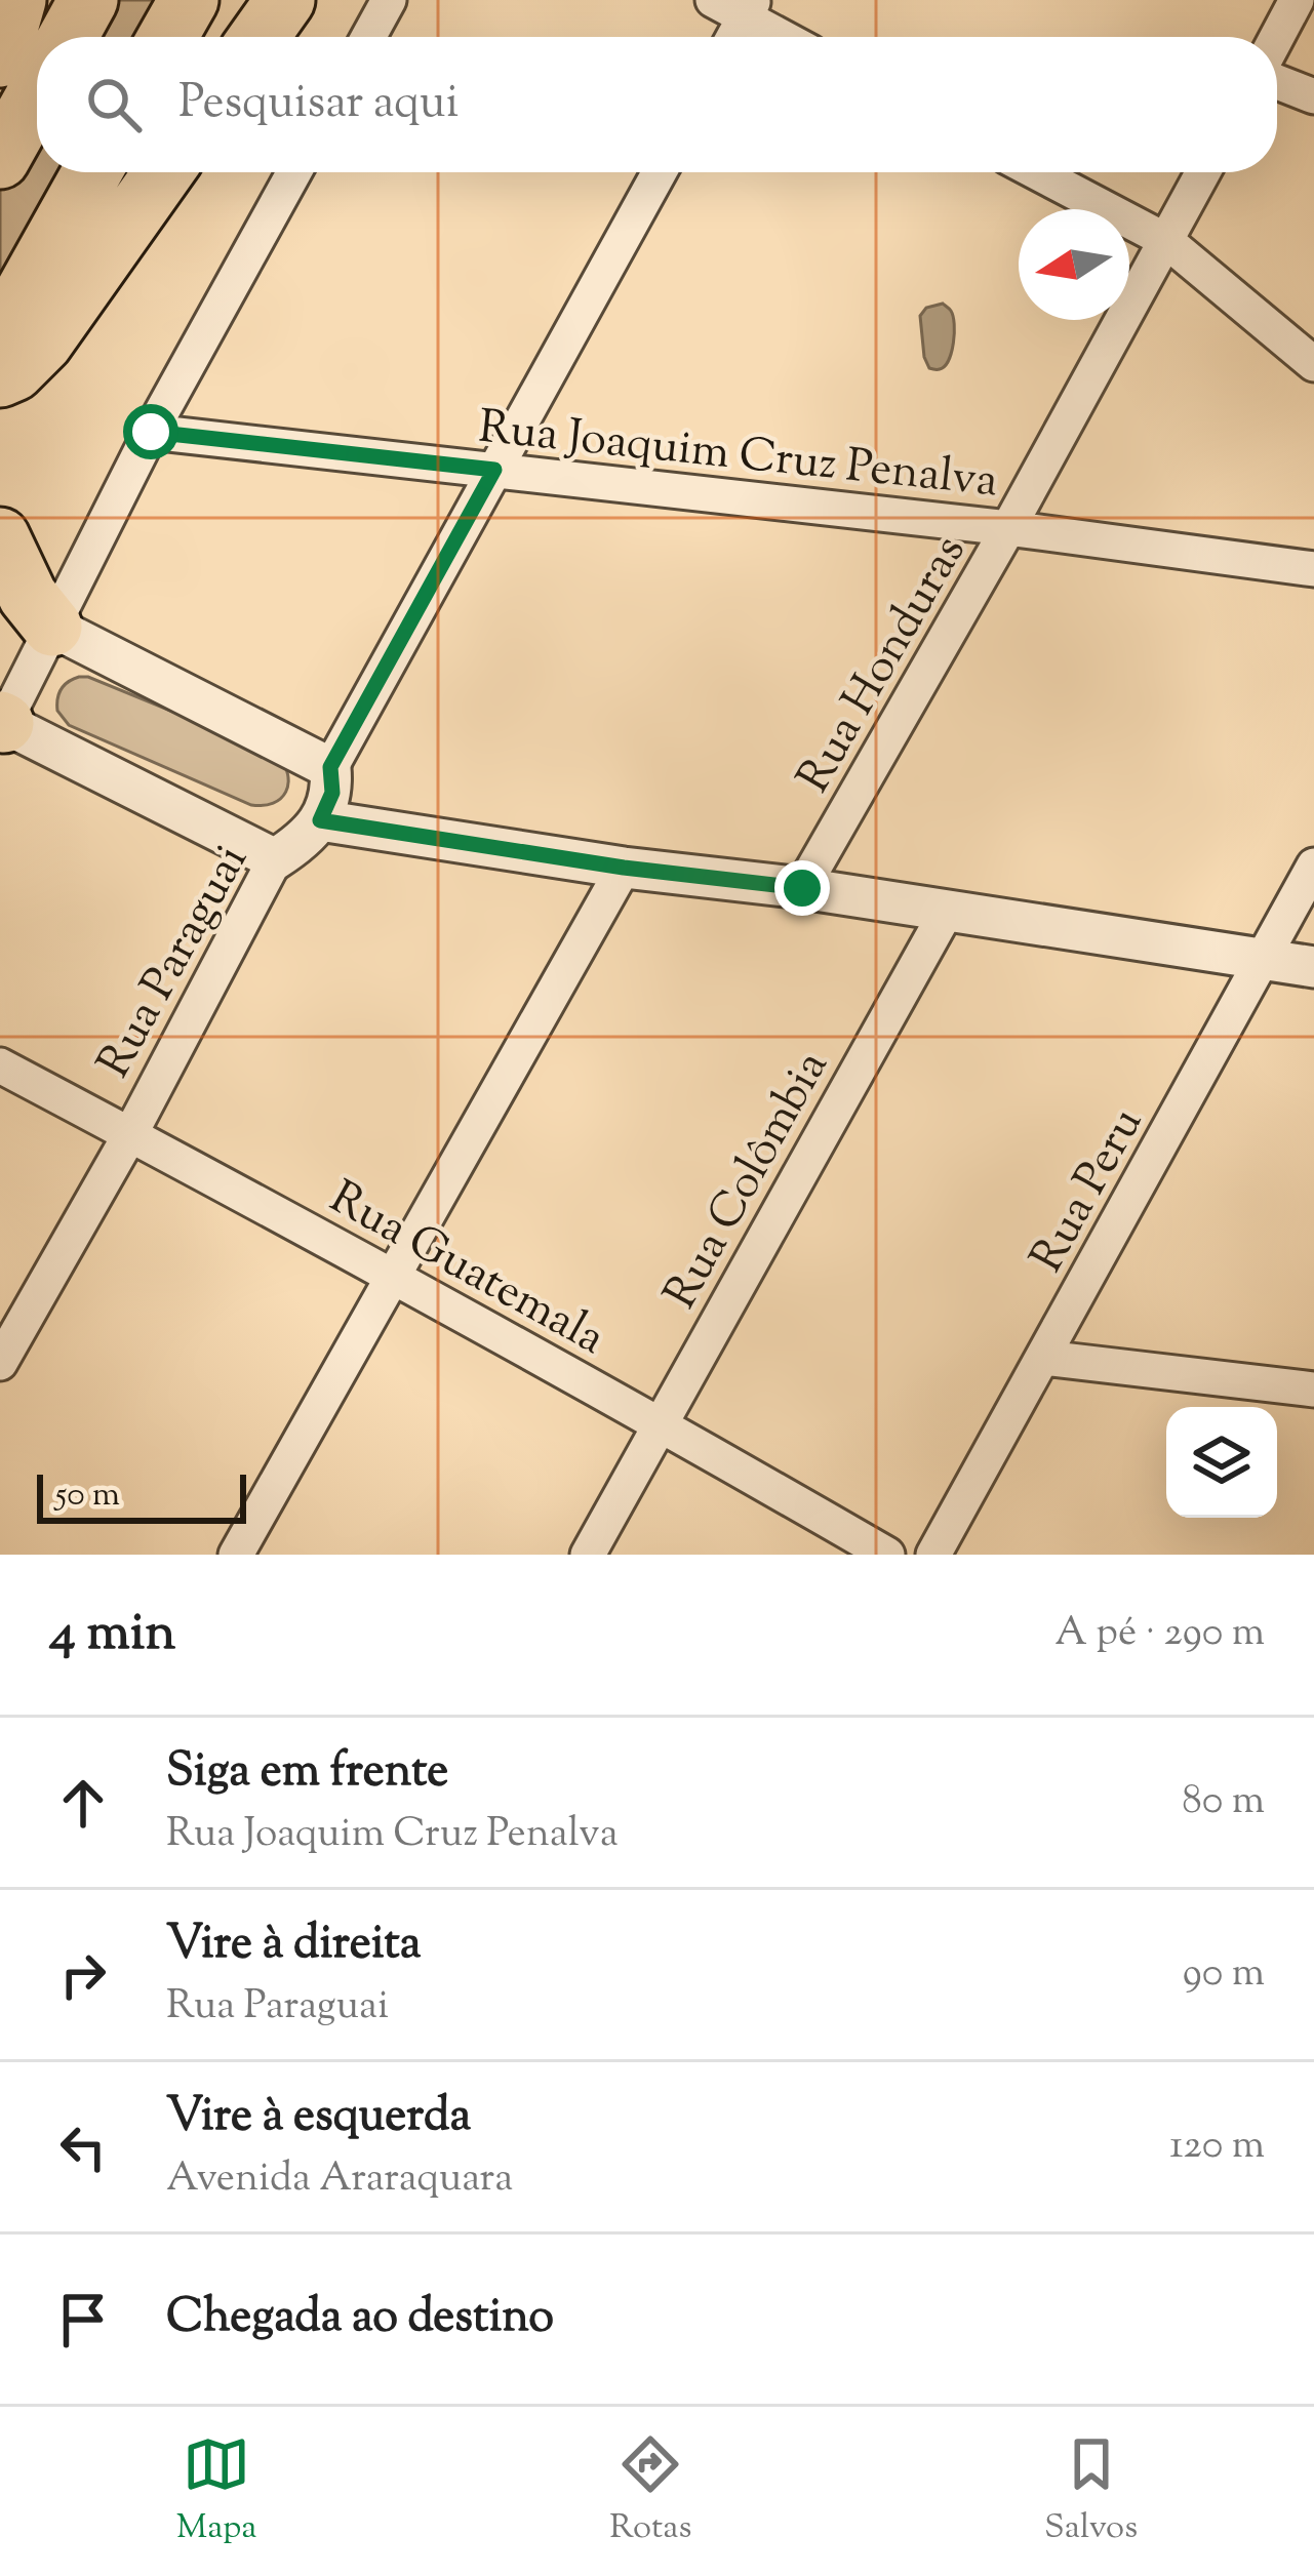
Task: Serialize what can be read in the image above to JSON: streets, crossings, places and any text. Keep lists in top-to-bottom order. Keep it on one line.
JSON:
{"streets":{"street":["Rua Joaquim Cruz Penalva","Rua Honduras","Rua Paraguai","Rua Colômbia","Rua Peru","Rua Guatemala"]},"crossings":[["Rua Joaquim Cruz Penalva","Rua Honduras"],["Rua Paraguai","Rua Guatemala"],["Rua Colômbia","Rua Guatemala"]],"scale_bar":"50 m","north":"left","page":{"search":"Pesquisar aqui","scale":"50 m","heading":["4 min","A pé · 290 m"],"list":[["Siga em frente","Rua Joaquim Cruz Penalva","80 m"],["Vire à direita","Rua Paraguai","90 m"],["Vire à esquerda","Avenida Araraquara","120 m"],"Chegada ao destino"],"nav":["Mapa","Rotas","Salvos"]}}
